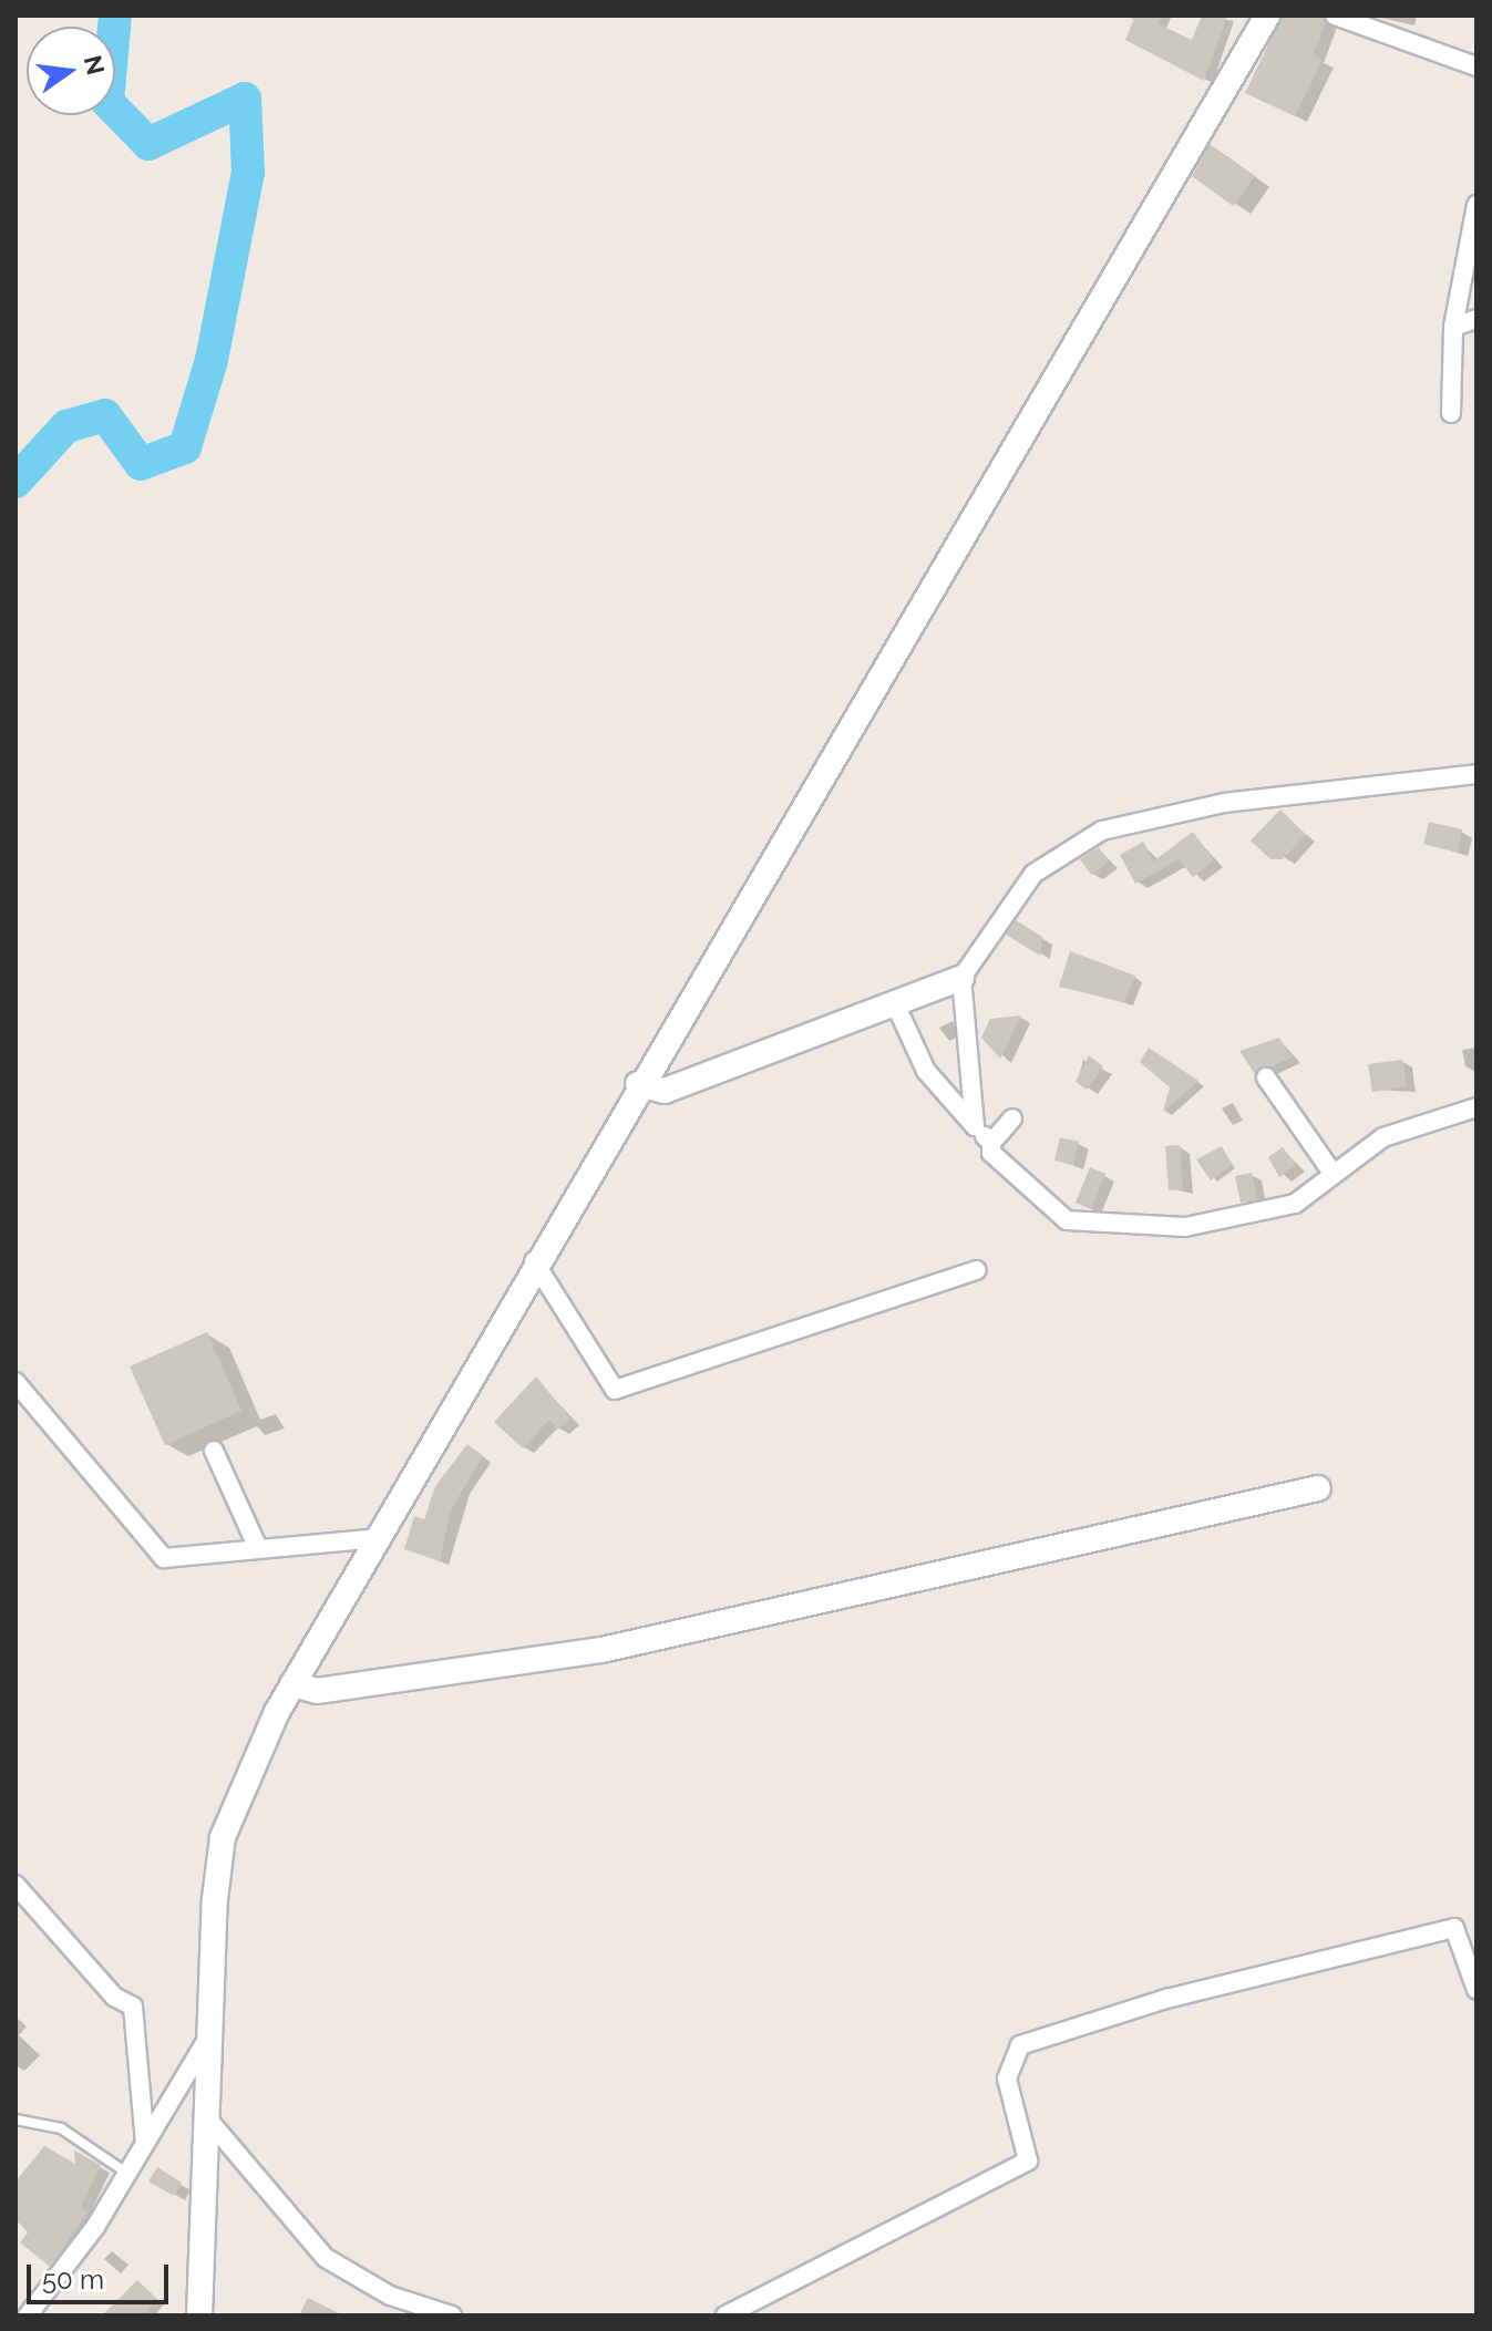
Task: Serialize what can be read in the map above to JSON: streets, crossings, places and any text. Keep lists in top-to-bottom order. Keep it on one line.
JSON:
{"scale_bar":"50 m","north":"right"}
